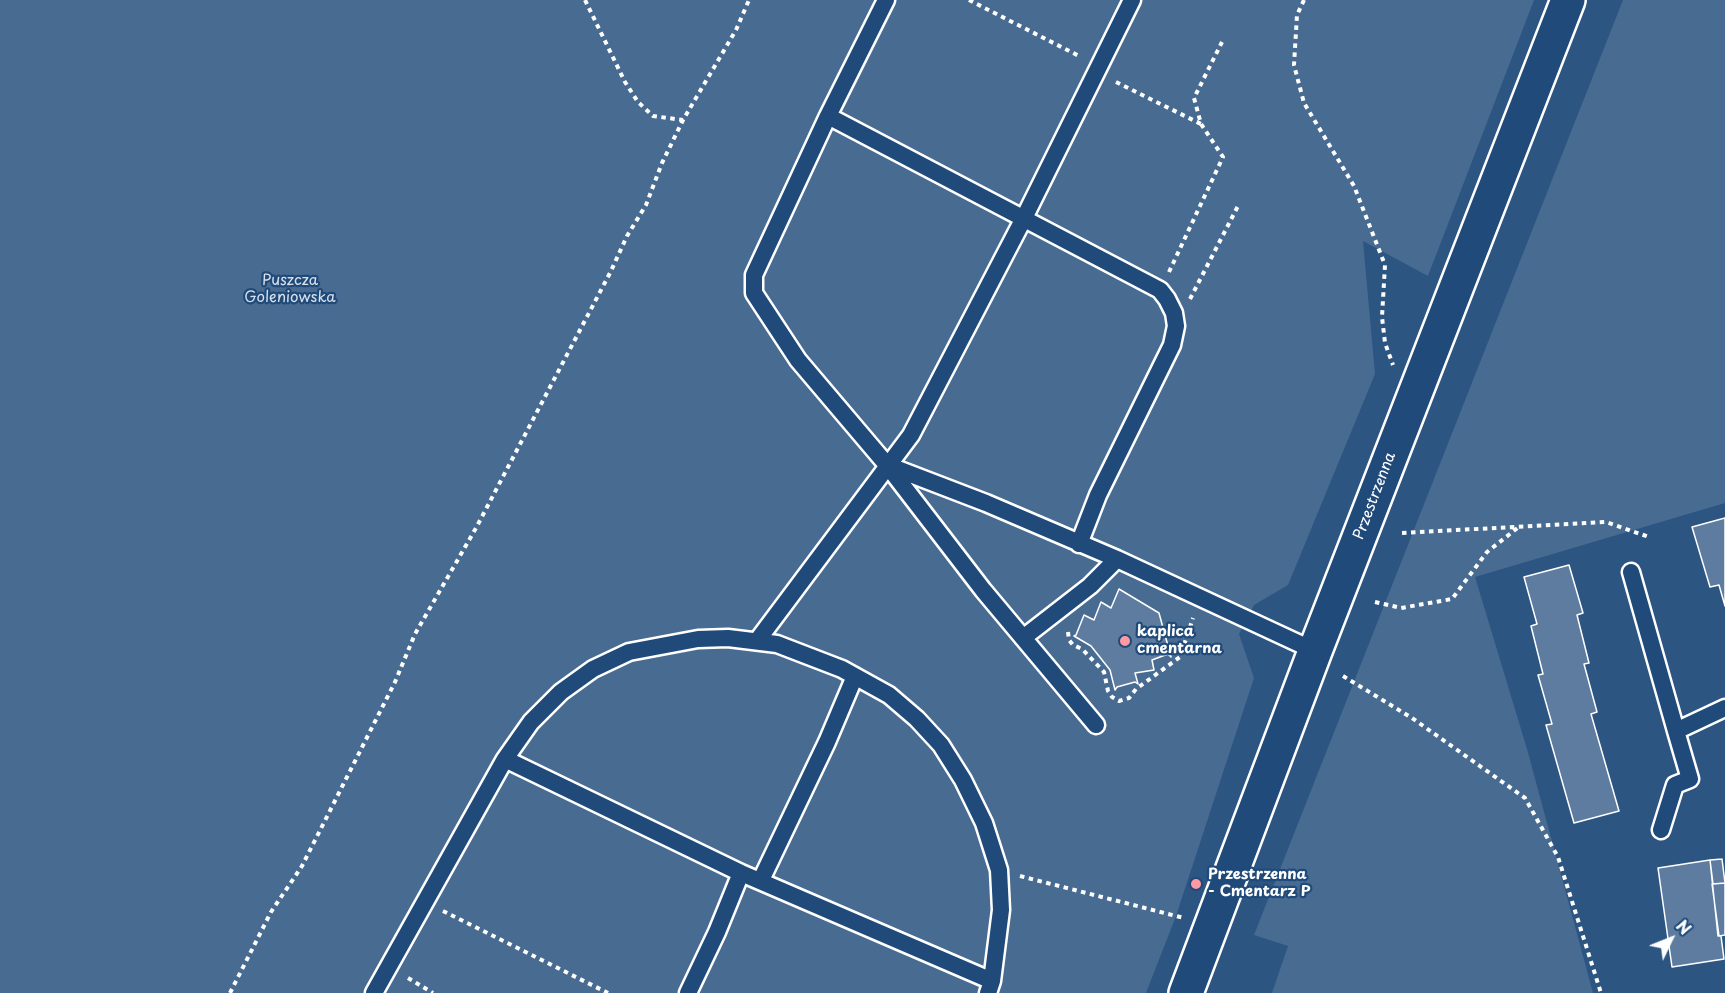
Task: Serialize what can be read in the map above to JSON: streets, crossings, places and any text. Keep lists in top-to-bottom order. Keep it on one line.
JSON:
{"streets":{"street":["Przestrzenna"]},"parks":["Puszcza Goleniowska"],"places":["kaplica cmentarna","Przestrzenna - Cmentarz P"],"north":"top right"}
